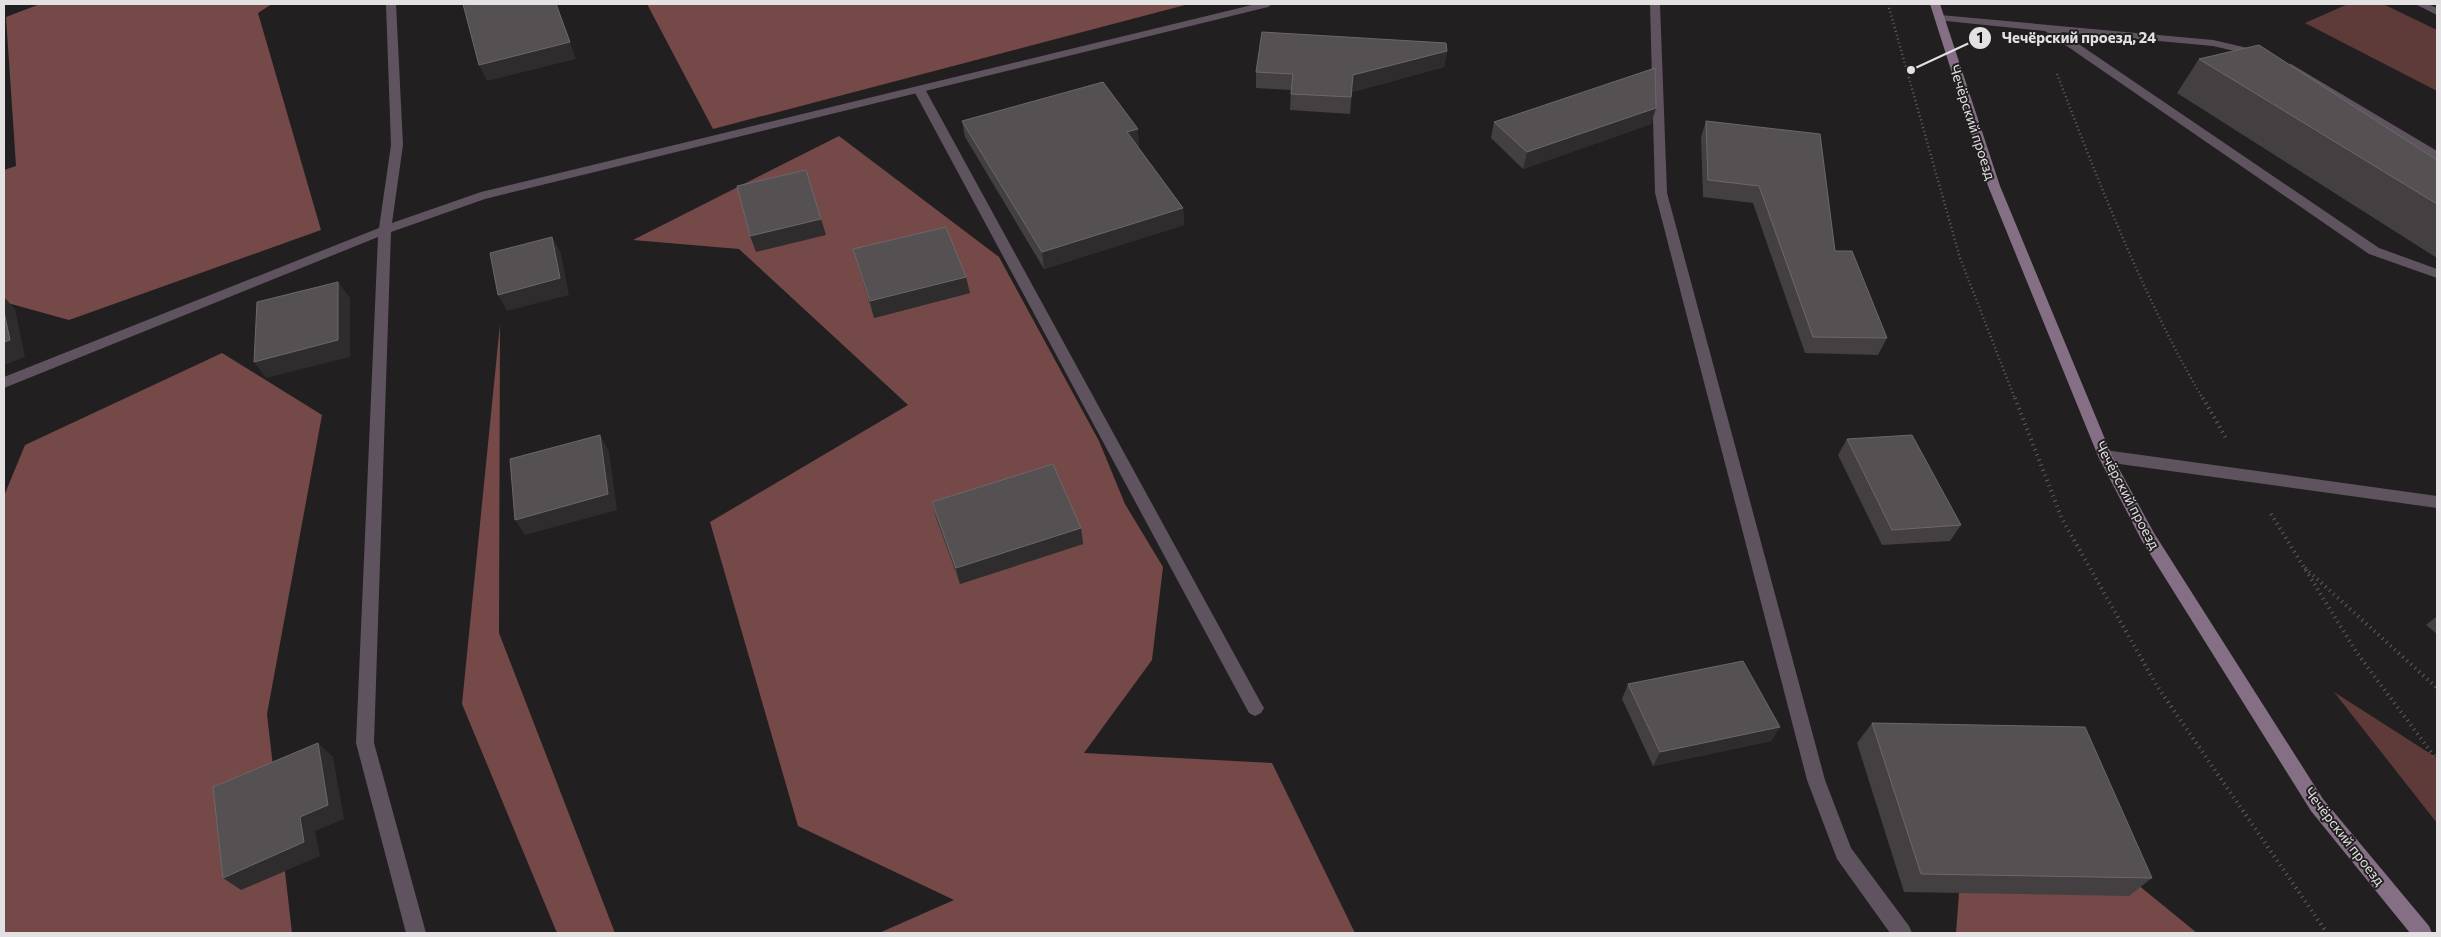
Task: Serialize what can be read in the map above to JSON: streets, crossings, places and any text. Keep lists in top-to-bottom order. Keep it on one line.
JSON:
{"streets":{"main road":["Чечёрский проезд"]},"places":["Чечёрский проезд, 24"]}
